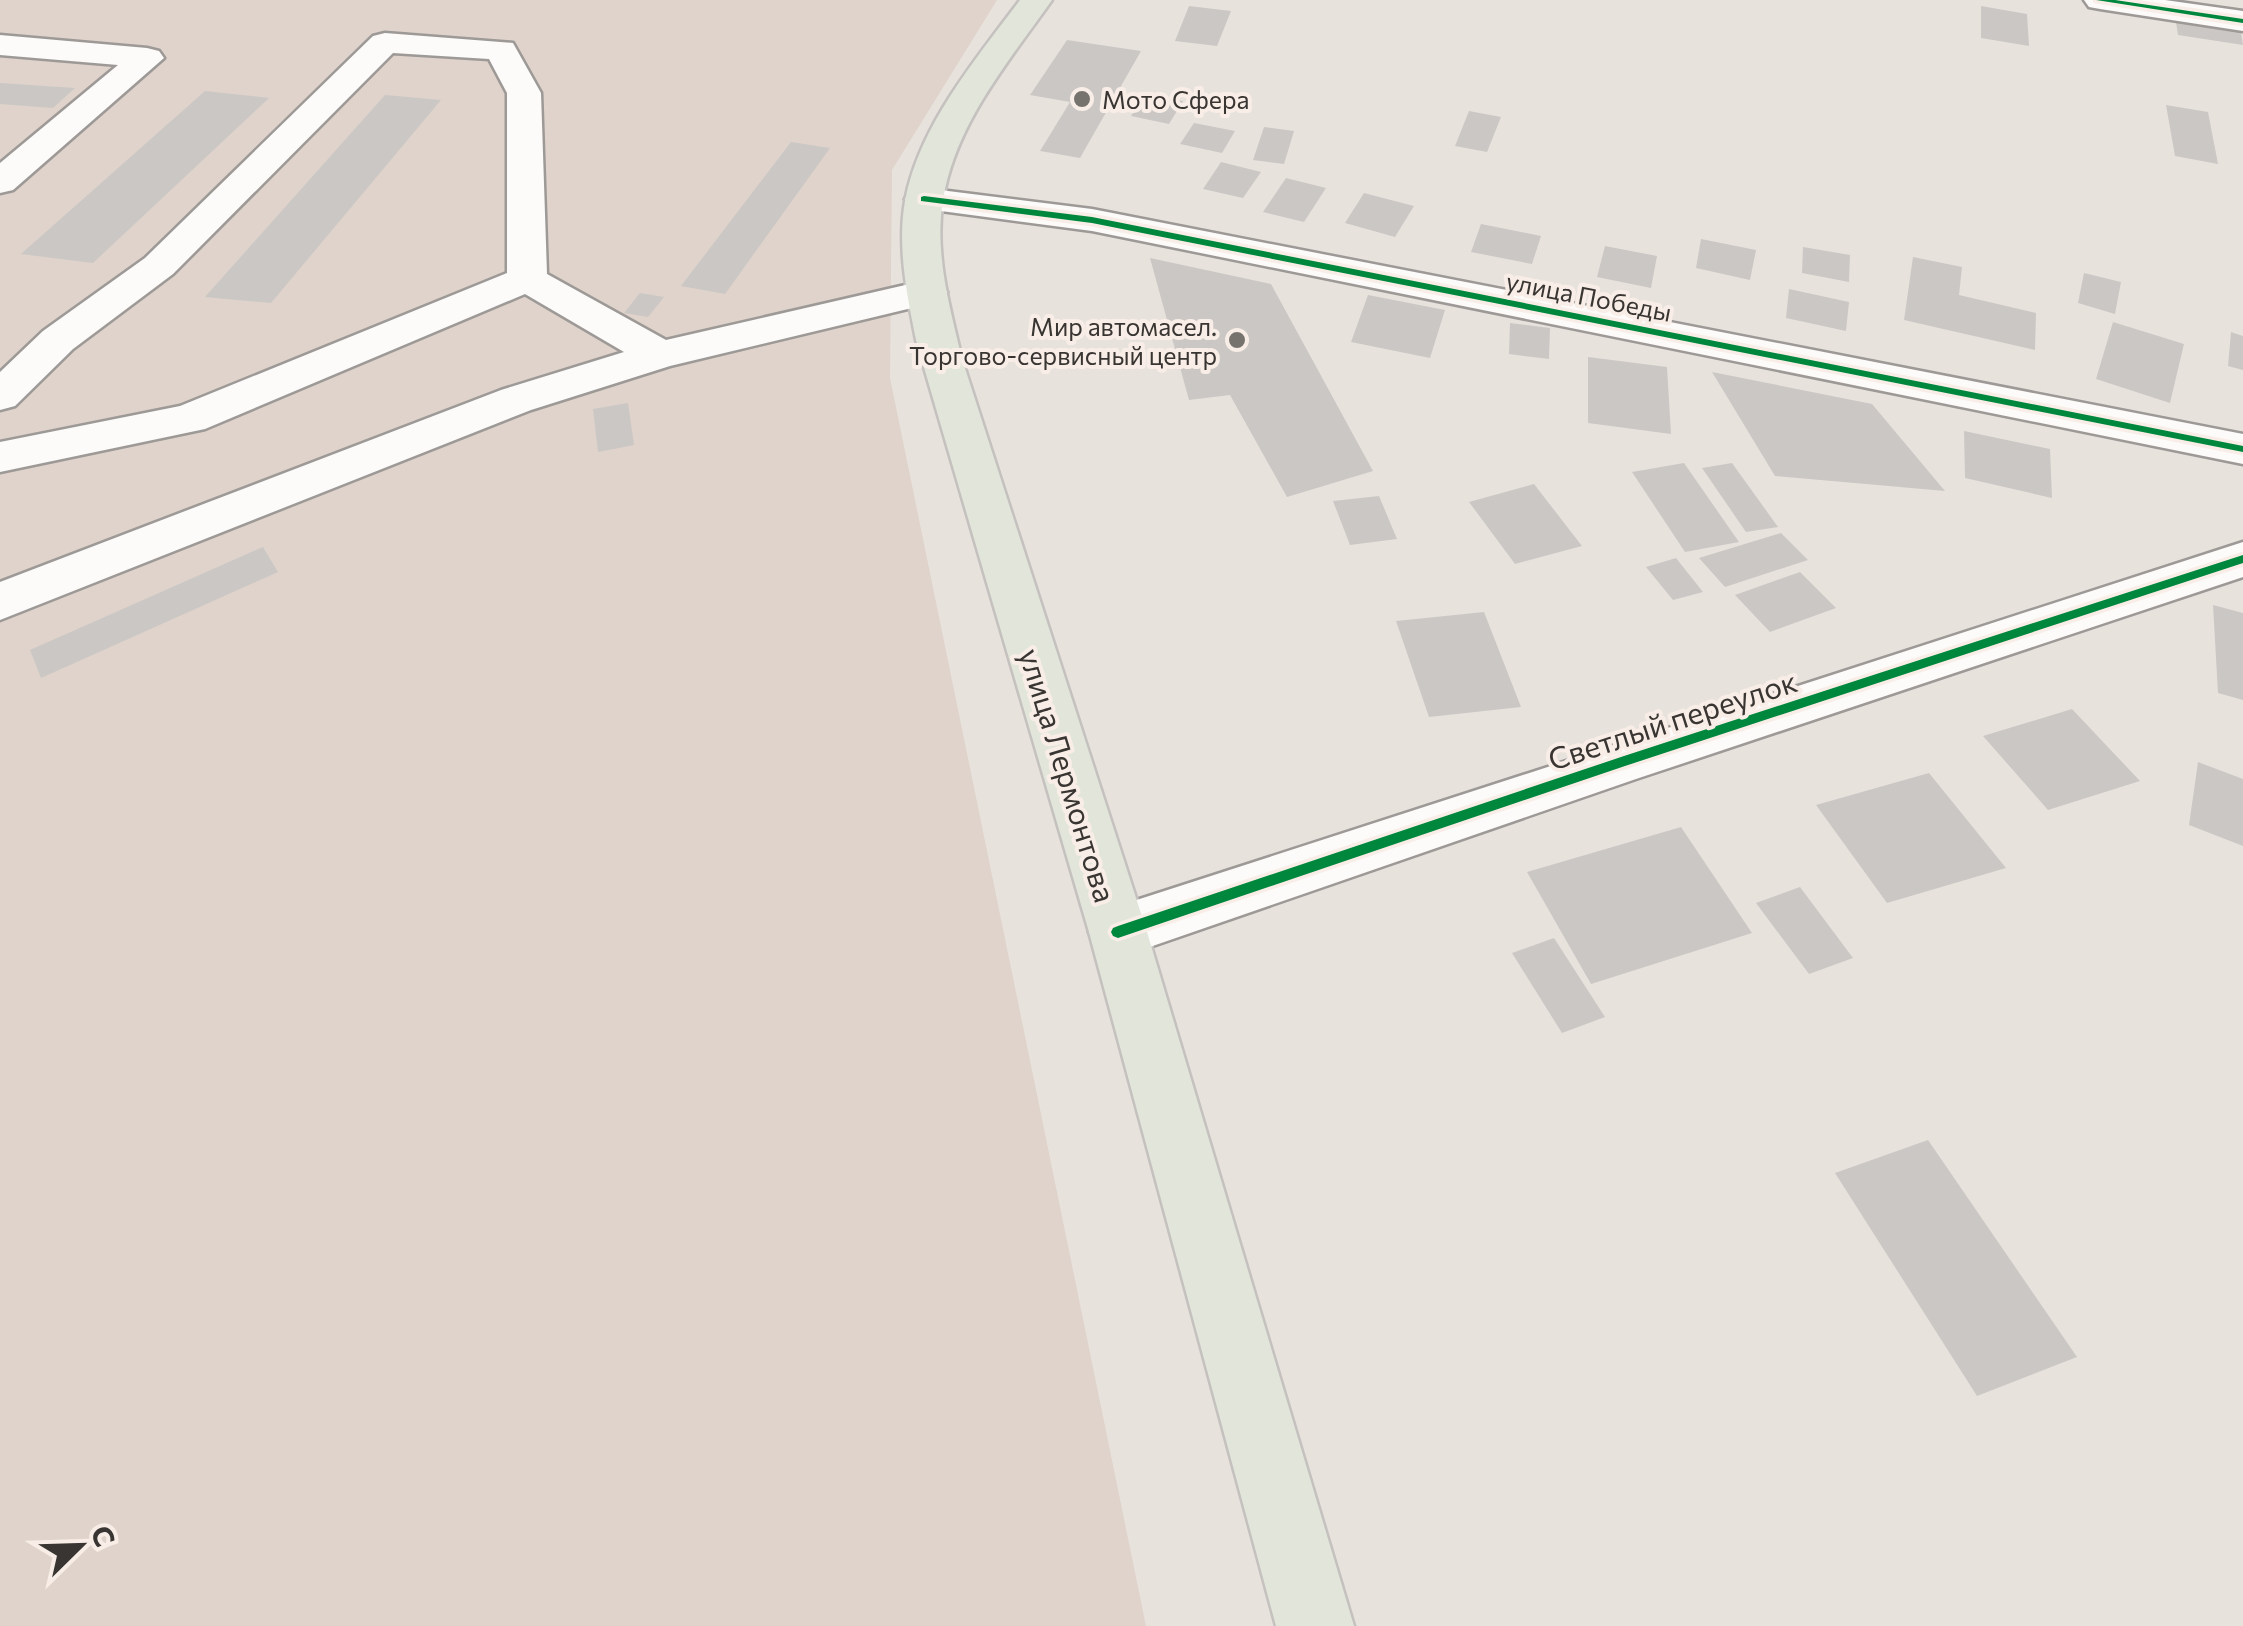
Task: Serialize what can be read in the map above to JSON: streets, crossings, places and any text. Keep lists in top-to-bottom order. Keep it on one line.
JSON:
{"streets":{"main road":["улица Лермонтова"],"street":["улица Победы","Светлый переулок"]},"crossings":[["улица Победы","улица Лермонтова"],["Светлый переулок","улица Лермонтова"]],"places":["Мото Сфера","Мир автомасел. Торгово-сервисный центр"],"north":"top right"}
